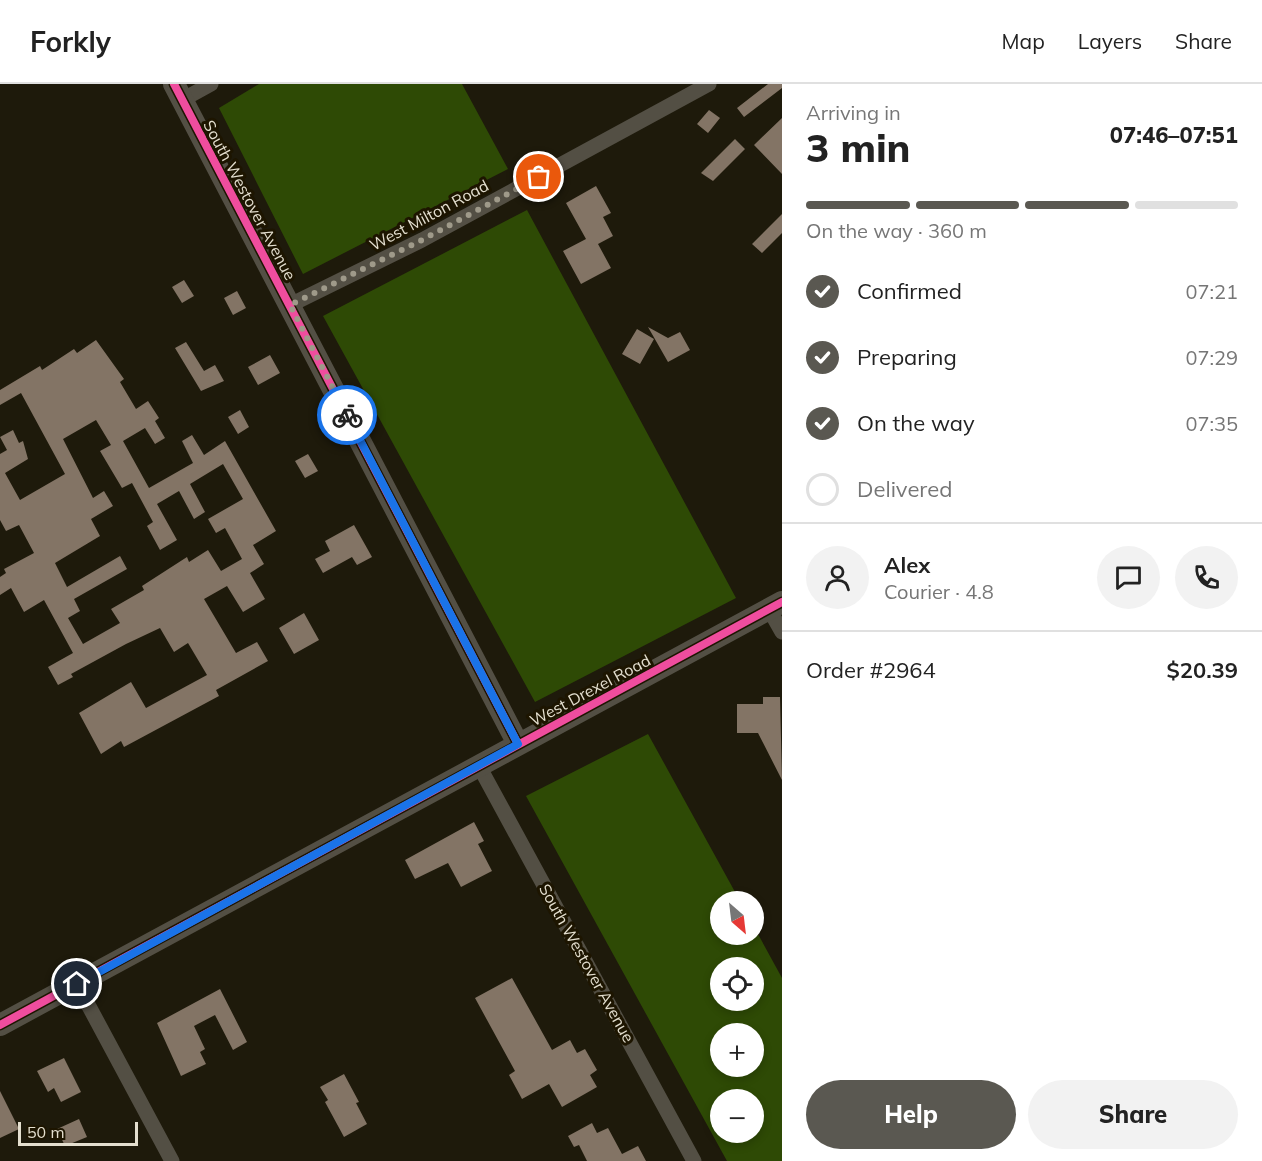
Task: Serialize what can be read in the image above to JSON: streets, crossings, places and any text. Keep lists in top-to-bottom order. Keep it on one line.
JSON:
{"streets":{"street":["South Westover Avenue","West Milton Road","West Drexel Road"]},"crossings":[["South Westover Avenue","West Milton Road"],["South Westover Avenue","West Drexel Road"]],"scale_bar":"50 m","north":"bottom right","page":{"header":"Forkly","nav":["Map","Layers","Share"],"heading":["3 min","Arriving in","07:46–07:51"],"panel":["Alex","Courier · 4.8","Order #2964","$20.39"],"bar":"On the way · 360 m","list":[["Confirmed","07:21"],["Preparing","07:29"],["On the way","07:35"],"Delivered"],"map_buttons":["+","−"],"buttons":["Help","Share"],"scale":"50 m"}}
